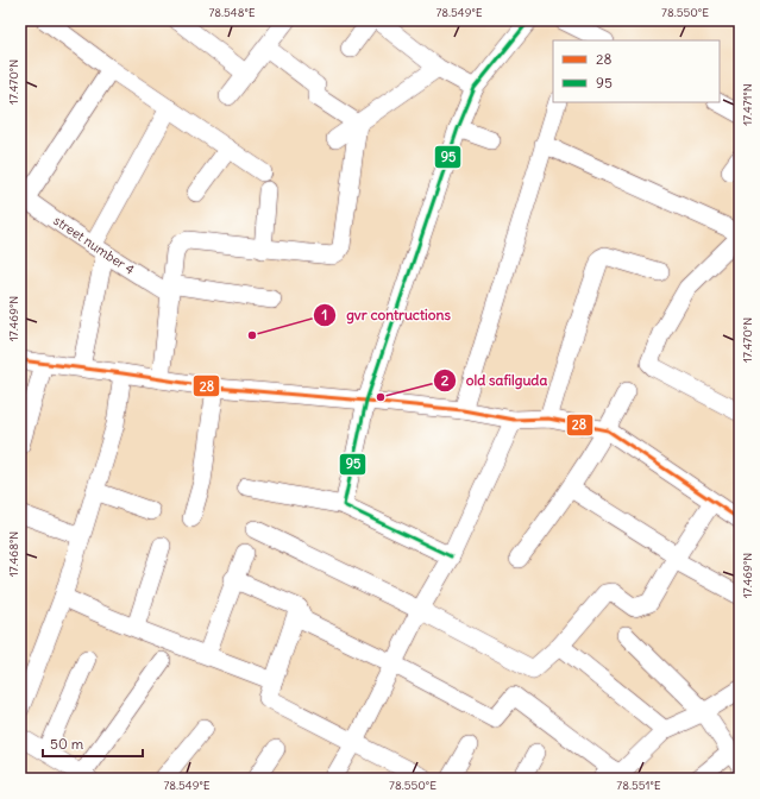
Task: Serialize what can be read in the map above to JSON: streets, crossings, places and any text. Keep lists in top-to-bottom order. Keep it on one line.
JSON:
{"streets":{"street":["street number 4"]},"places":["gvr contructions","old safilguda"],"lines":["transit line 95","transit line 28"],"legend":["28","95"],"scale_bar":"50 m","coordinates":["78.548°E","78.549°E","78.550°E","17.470°N","17.471°N","17.469°N","17.468°N","78.551°E"]}
